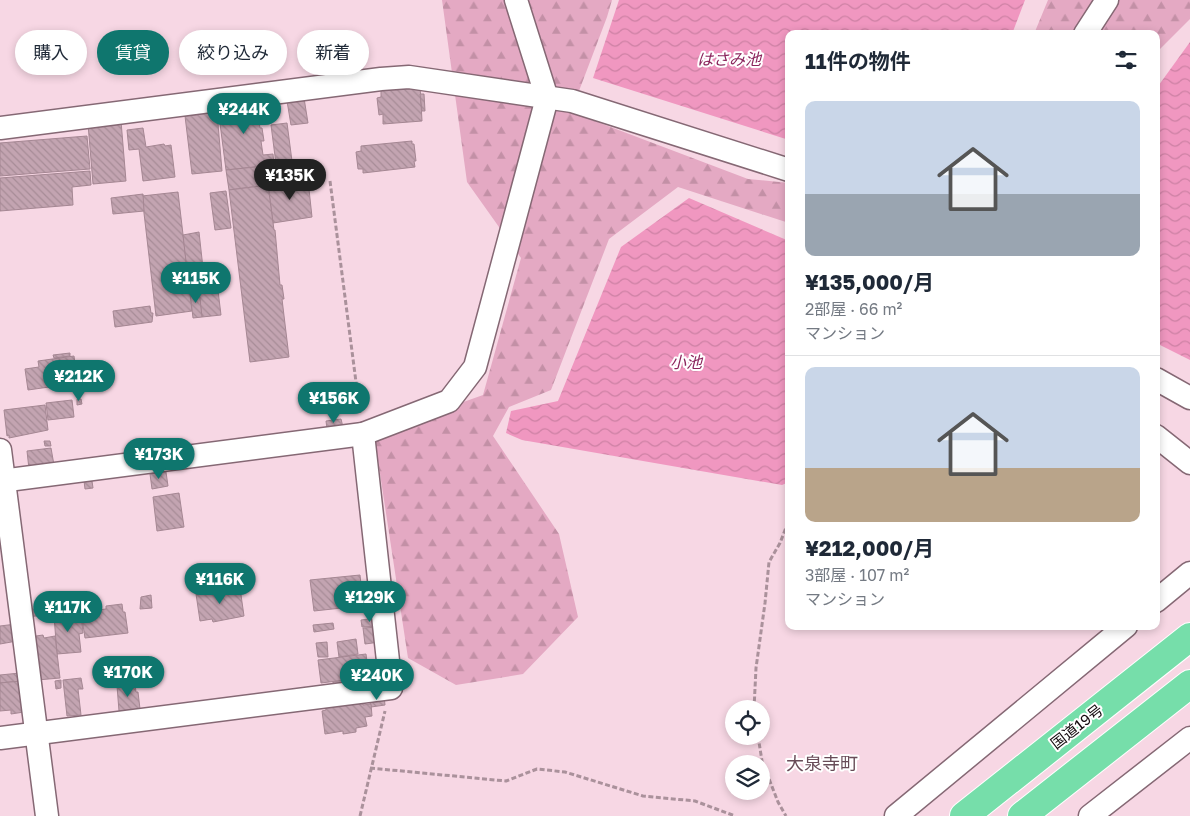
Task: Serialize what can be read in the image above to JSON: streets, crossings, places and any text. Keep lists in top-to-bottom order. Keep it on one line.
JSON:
{"streets":{"highway":["国道19号"]},"districts":["大泉寺町"],"water":["はさみ池","小池"],"page":{"chip":["購入","賃貸","絞り込み","新着"],"heading":"11件の物件","list":[{"name":"¥135,000/月","note":"2部屋 · 66 m² · マンション"},{"name":"¥212,000/月","note":"3部屋 · 107 m² · マンション"}],"price":["¥244K","¥135K","¥115K","¥212K","¥156K","¥173K","¥116K","¥129K","¥117K","¥170K","¥240K"]}}
